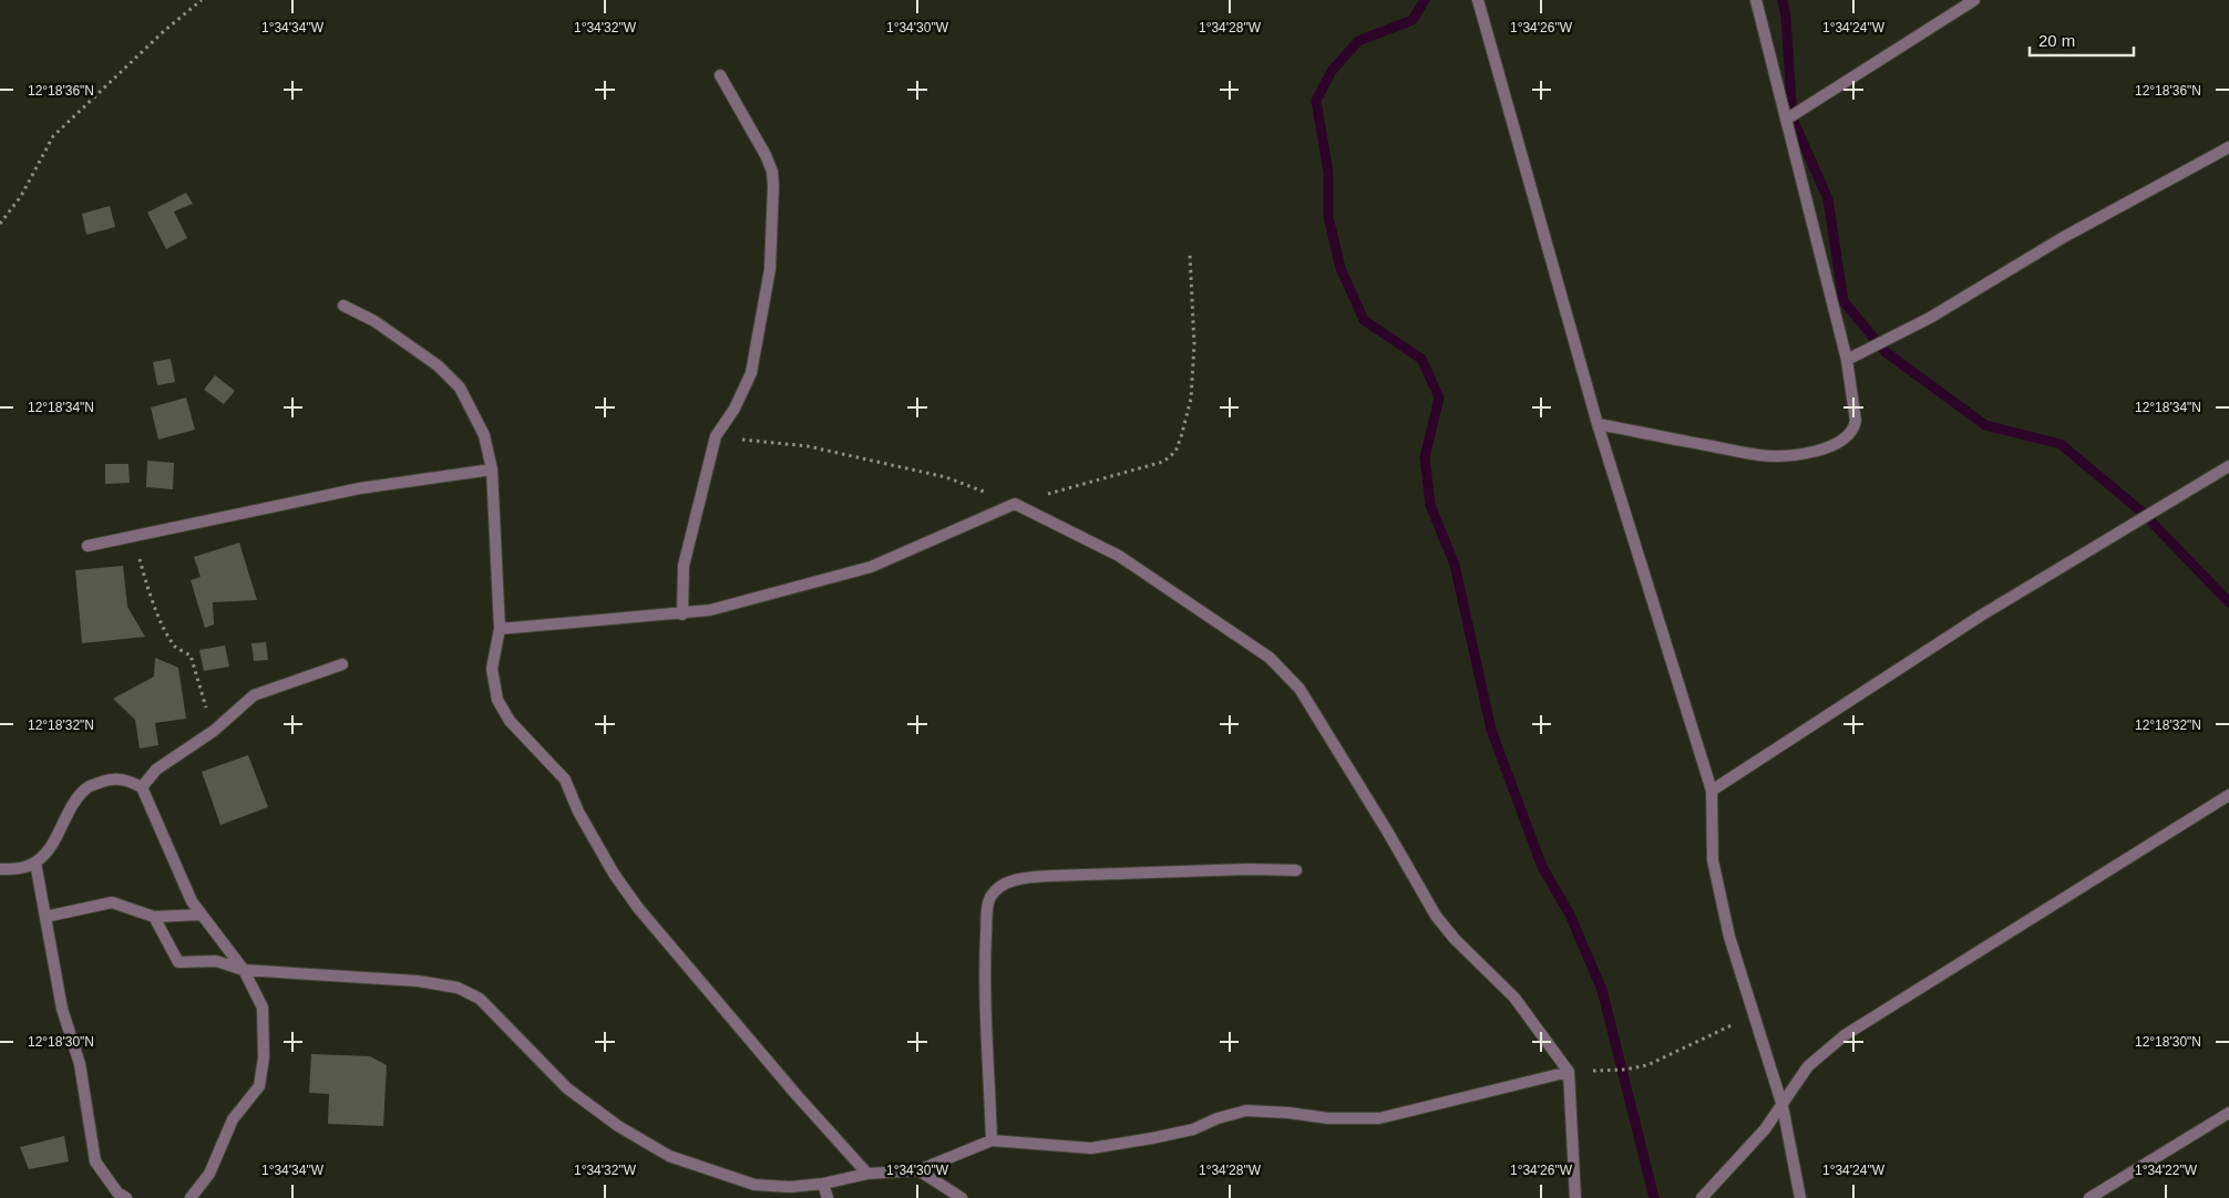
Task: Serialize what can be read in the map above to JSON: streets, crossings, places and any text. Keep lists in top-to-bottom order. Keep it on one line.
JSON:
{"scale_bar":"20 m","coordinates":["1°34'34\"W","1°34'32\"W","1°34'30\"W","1°34'28\"W","1°34'26\"W","1°34'24\"W","12°18'36\"N","12°18'34\"N","12°18'32\"N","12°18'30\"N","1°34'22\"W"]}
